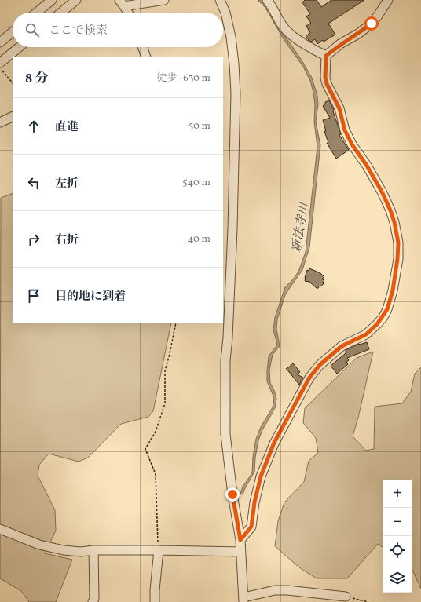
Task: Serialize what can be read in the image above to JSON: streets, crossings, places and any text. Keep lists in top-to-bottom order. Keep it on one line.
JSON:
{"water":["新法寺川"],"page":{"search":"ここで検索","heading":["8 分","徒歩 · 630 m"],"list":[["直進","50 m"],["左折","540 m"],["右折","40 m"],"目的地に到着"],"map_buttons":["+","−"]}}
